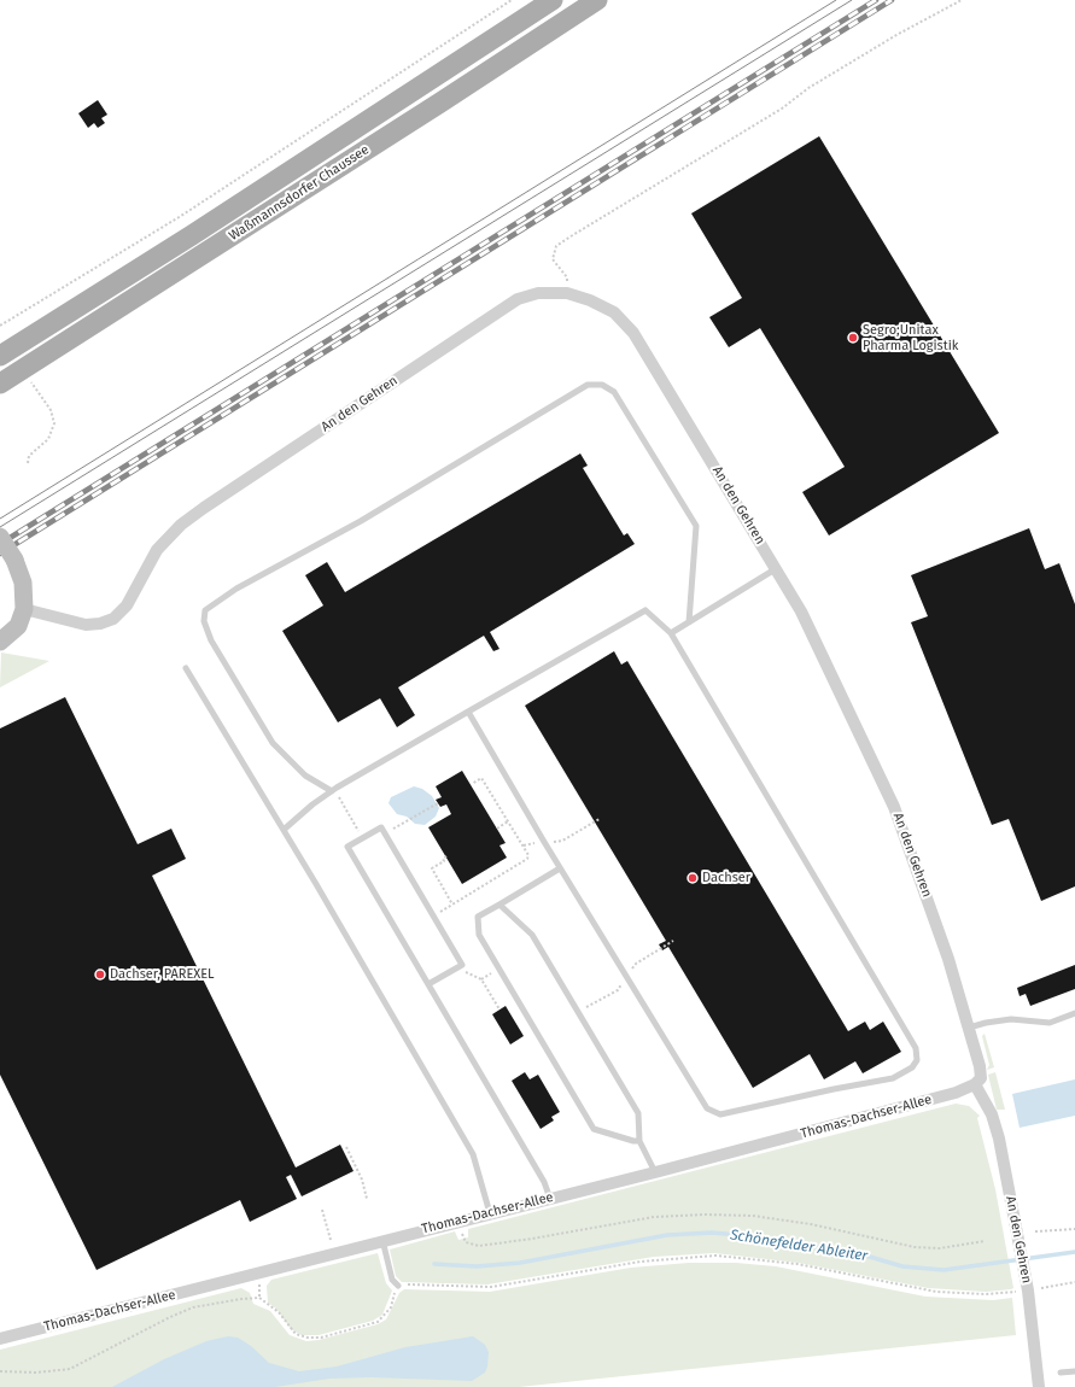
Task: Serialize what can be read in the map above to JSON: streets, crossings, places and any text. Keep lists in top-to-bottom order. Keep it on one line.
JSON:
{"streets":{"main road":["Waßmannsdorfer Chaussee"],"street":["An den Gehren","Thomas-Dachser-Allee"]},"crossings":[["An den Gehren","Thomas-Dachser-Allee"]],"water":["Schönefelder Ableiter"],"places":["Segro;Unitax Pharma Logistik","Dachser","Dachser, PAREXEL"]}
